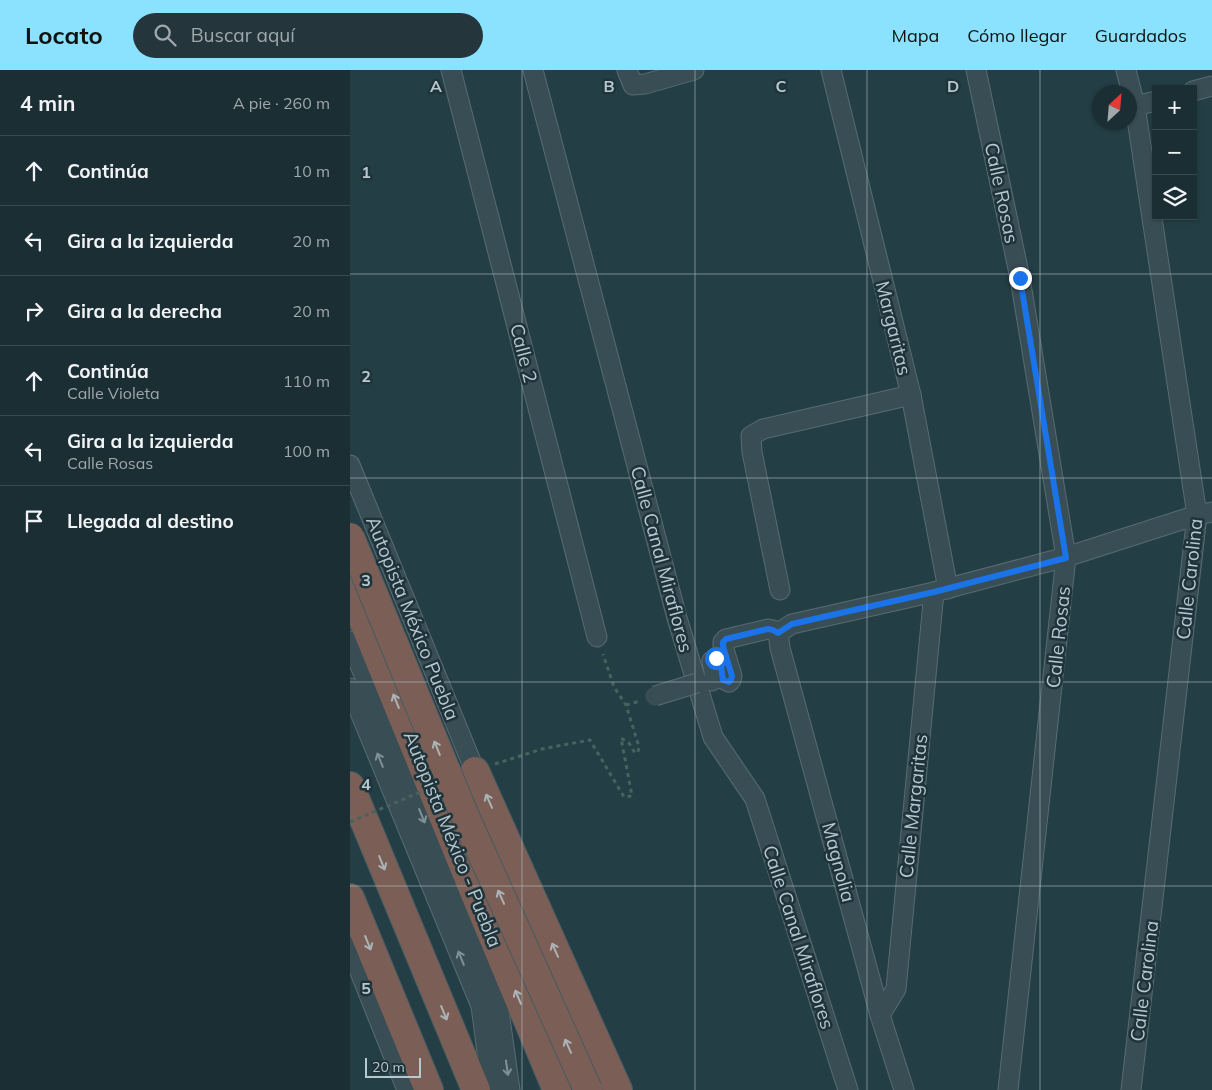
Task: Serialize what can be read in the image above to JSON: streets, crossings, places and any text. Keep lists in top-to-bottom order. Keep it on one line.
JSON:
{"streets":{"highway":["Autopista México Puebla","Autopista México - Puebla"],"street":["Calle Rosas","Margaritas","Calle 2","Calle Canal Miraflores","Calle Carolina","Calle Margaritas","Magnolia"]},"crossings":[["Margaritas","Calle Margaritas"],["Calle Margaritas","Magnolia"]],"scale_bar":"20 m","north":"top right","page":{"header":"Locato","search":"Buscar aquí","nav":["Mapa","Cómo llegar","Guardados"],"heading":["4 min","A pie · 260 m"],"map_buttons":["+","−"],"list":[["Continúa","10 m"],["Gira a la izquierda","20 m"],["Gira a la derecha","20 m"],["Continúa","Calle Violeta","110 m"],["Gira a la izquierda","Calle Rosas","100 m"],"Llegada al destino"],"scale":"20 m"},"grid":{"columns":["A","B","C","D"],"rows":["1","2","3","4","5"]}}
